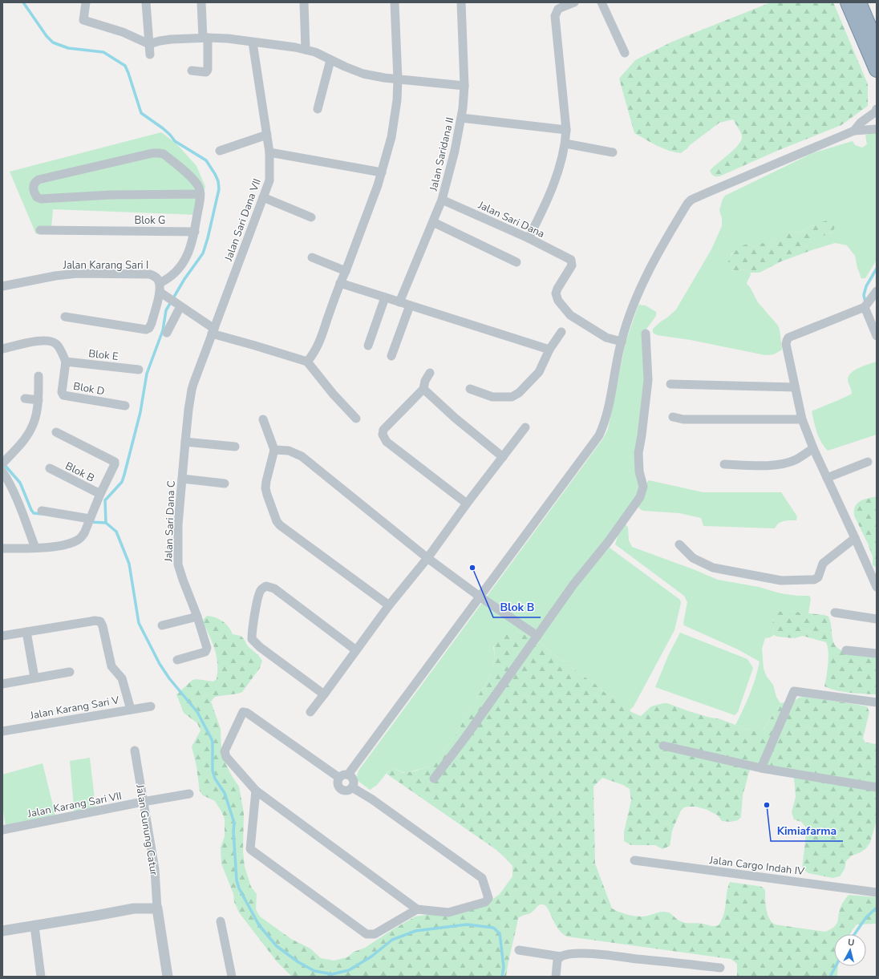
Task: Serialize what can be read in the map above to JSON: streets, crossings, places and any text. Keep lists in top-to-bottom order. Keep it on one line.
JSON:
{"streets":{"street":["Jalan Saridana II","Jalan Sari Dana","Blok G","Jalan Sari Dana VII","Jalan Karang Sari I","Blok E","Blok D","Blok B","Jalan Sari Dana C","Jalan Karang Sari V","Jalan Karang Sari VII","Jalan Gunung Catur","Jalan Cargo Indah IV"]},"crossings":[["Jalan Saridana II","Jalan Sari Dana"],["Jalan Sari Dana VII","Jalan Karang Sari I"],["Jalan Sari Dana VII","Jalan Sari Dana C"],["Blok E","Blok D"],["Jalan Karang Sari VII","Jalan Gunung Catur"]],"places":["Blok B","Kimiafarma"],"north":"top"}
